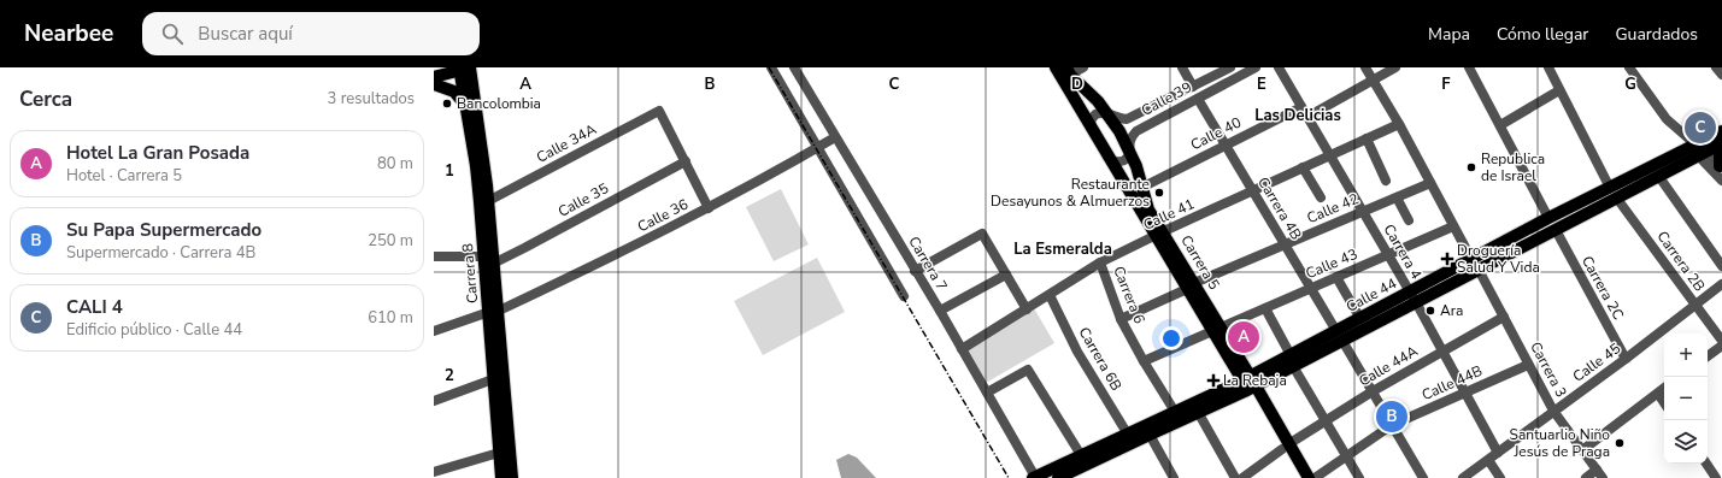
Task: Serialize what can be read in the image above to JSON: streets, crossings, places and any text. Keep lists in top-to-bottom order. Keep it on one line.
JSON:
{"streets":{"main road":["Carrera 5","Carrera 8","Calle 44"],"street":["Calle 39","Calle 40","Calle 34A","Calle 35","Carrera 4B","Calle 42","Calle 41","Calle 36","Carrera 4","Carrera 2B","Carrera 7","Calle 43","Carrera 2C","Carrera 6","Carrera 6B","Calle 45","Calle 44A","Carrera 3","Calle 44B"]},"crossings":[["Calle 39","Carrera 4B"],["Calle 39","Carrera 5"],["Calle 40","Carrera 4B"],["Calle 40","Carrera 4"],["Calle 40","Carrera 5"],["Calle 34A","Calle 35"],["Calle 34A","Carrera 8"],["Calle 35","Carrera 8"],["Carrera 4B","Calle 42"],["Carrera 4B","Calle 41"],["Carrera 4B","Calle 43"],["Carrera 4B","Calle 44"],["Carrera 4B","Calle 44A"],["Carrera 4B","Calle 44B"],["Calle 42","Carrera 4"],["Calle 42","Carrera 5"],["Calle 42","Carrera 6"],["Calle 41","Carrera 4"],["Calle 41","Carrera 5"],["Calle 41","Carrera 7"],["Calle 41","Carrera 6"],["Calle 41","Carrera 6B"],["Calle 36","Carrera 7"],["Calle 36","Carrera 8"],["Carrera 4","Calle 43"],["Carrera 4","Calle 44"],["Carrera 4","Calle 45"],["Carrera 4","Calle 44A"],["Carrera 4","Calle 44B"],["Carrera 2B","Calle 44"],["Carrera 2B","Calle 45"],["Carrera 5","Calle 43"],["Carrera 5","Calle 44"],["Carrera 5","Calle 44A"],["Carrera 7","Calle 44"],["Calle 43","Carrera 6"],["Carrera 2C","Calle 44"],["Carrera 2C","Calle 45"],["Carrera 6","Calle 44"],["Calle 44","Carrera 6B"],["Calle 44","Carrera 3"],["Calle 45","Carrera 3"],["Calle 44A","Carrera 3"],["Carrera 3","Calle 44B"]],"districts":["Las Delicias","La Esmeralda"],"places":{"other":["Bancolombia","Republica de Israel","Restaurante Desayunos & Almuerzos","Ara","Santuarlio Niño Jesús de Praga"],"health":["Droguería Salud Y Vida","La Rebaja"]},"page":{"header":"Nearbee","search":"Buscar aquí","nav":["Mapa","Cómo llegar","Guardados"],"heading":["Cerca","3 resultados"],"pins":["C","A","B"],"list":[{"mark":"A","name":"Hotel La Gran Posada","note":"Hotel · Carrera 5","value":"80 m"},{"mark":"B","name":"Su Papa Supermercado","note":"Supermercado · Carrera 4B","value":"250 m"},{"mark":"C","name":"CALI 4","note":"Edificio público · Calle 44","value":"610 m"}],"map_buttons":["+","−"]},"grid":{"columns":["A","B","C","D","E","F","G"],"rows":["1","2"]}}
